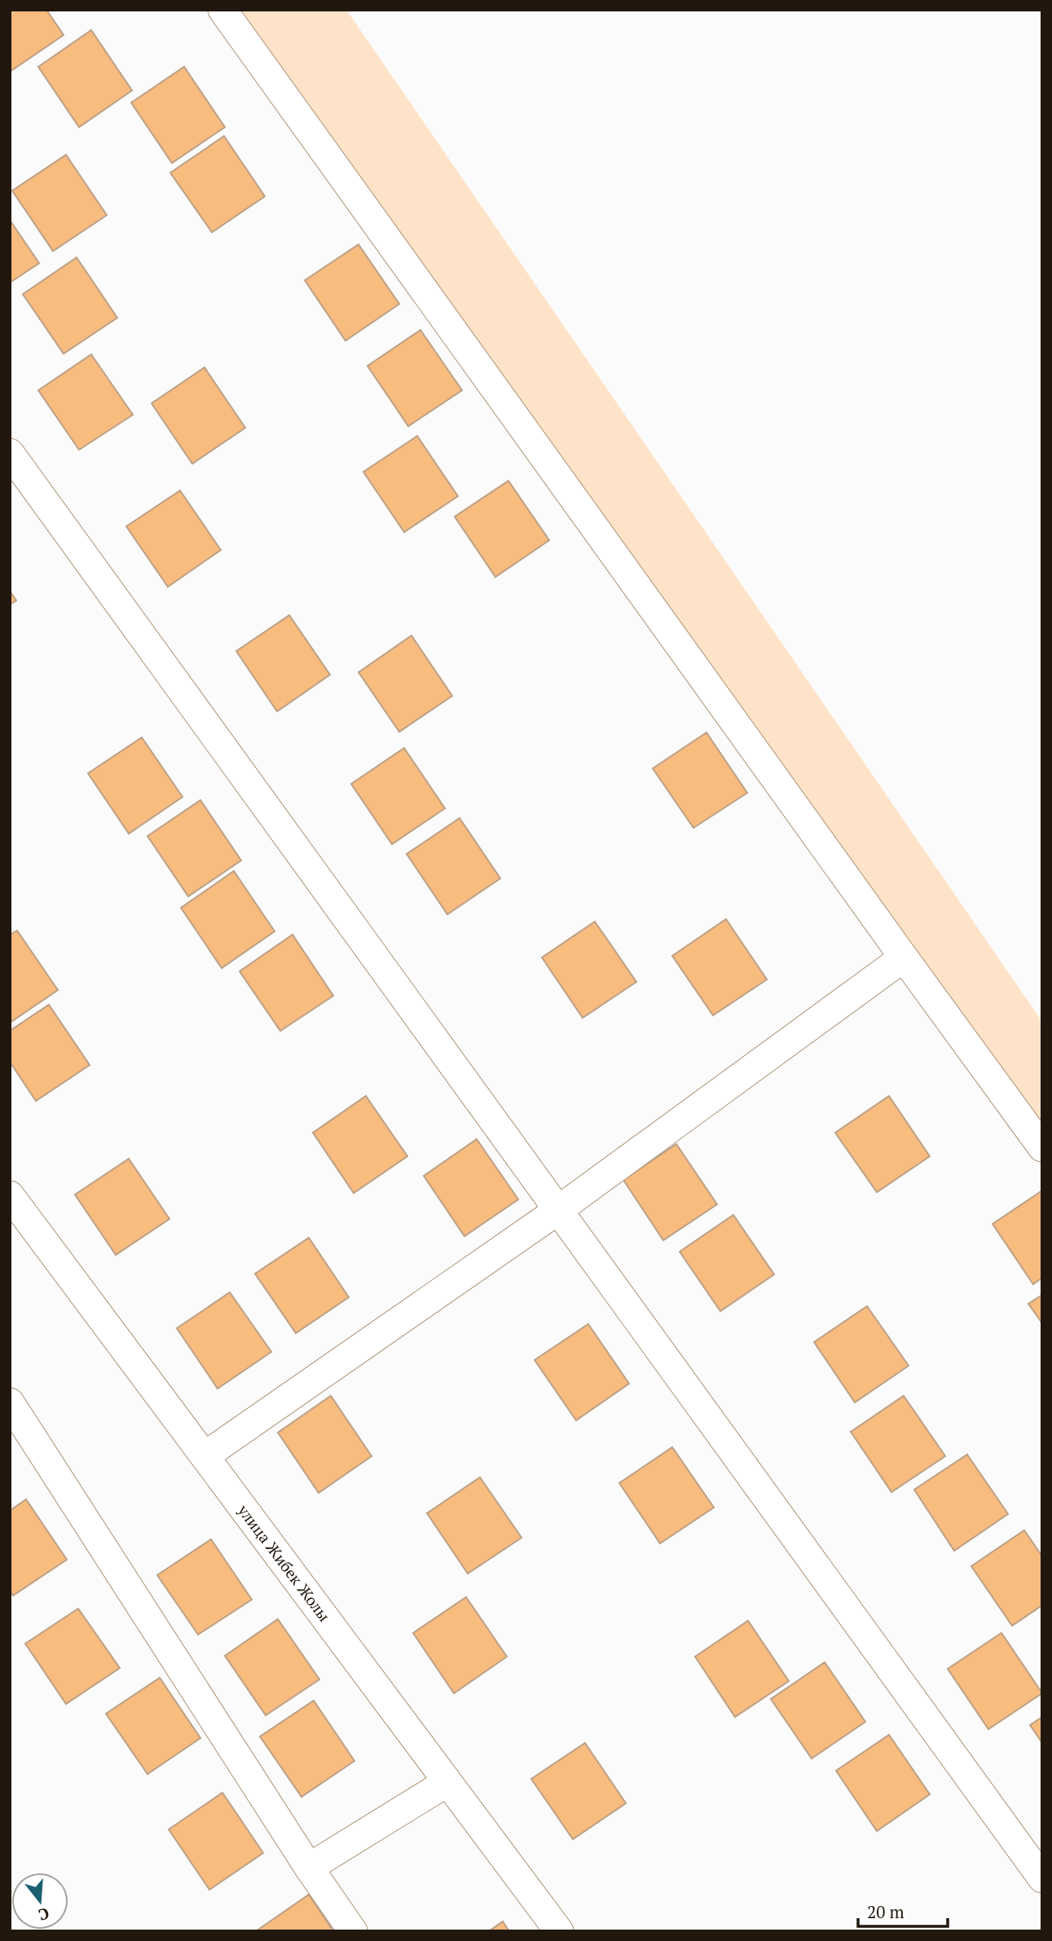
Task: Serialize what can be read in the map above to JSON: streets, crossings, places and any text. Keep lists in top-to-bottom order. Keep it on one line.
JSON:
{"streets":{"street":["улица Жибек Жолы"]},"scale_bar":"20 m","north":"bottom"}
